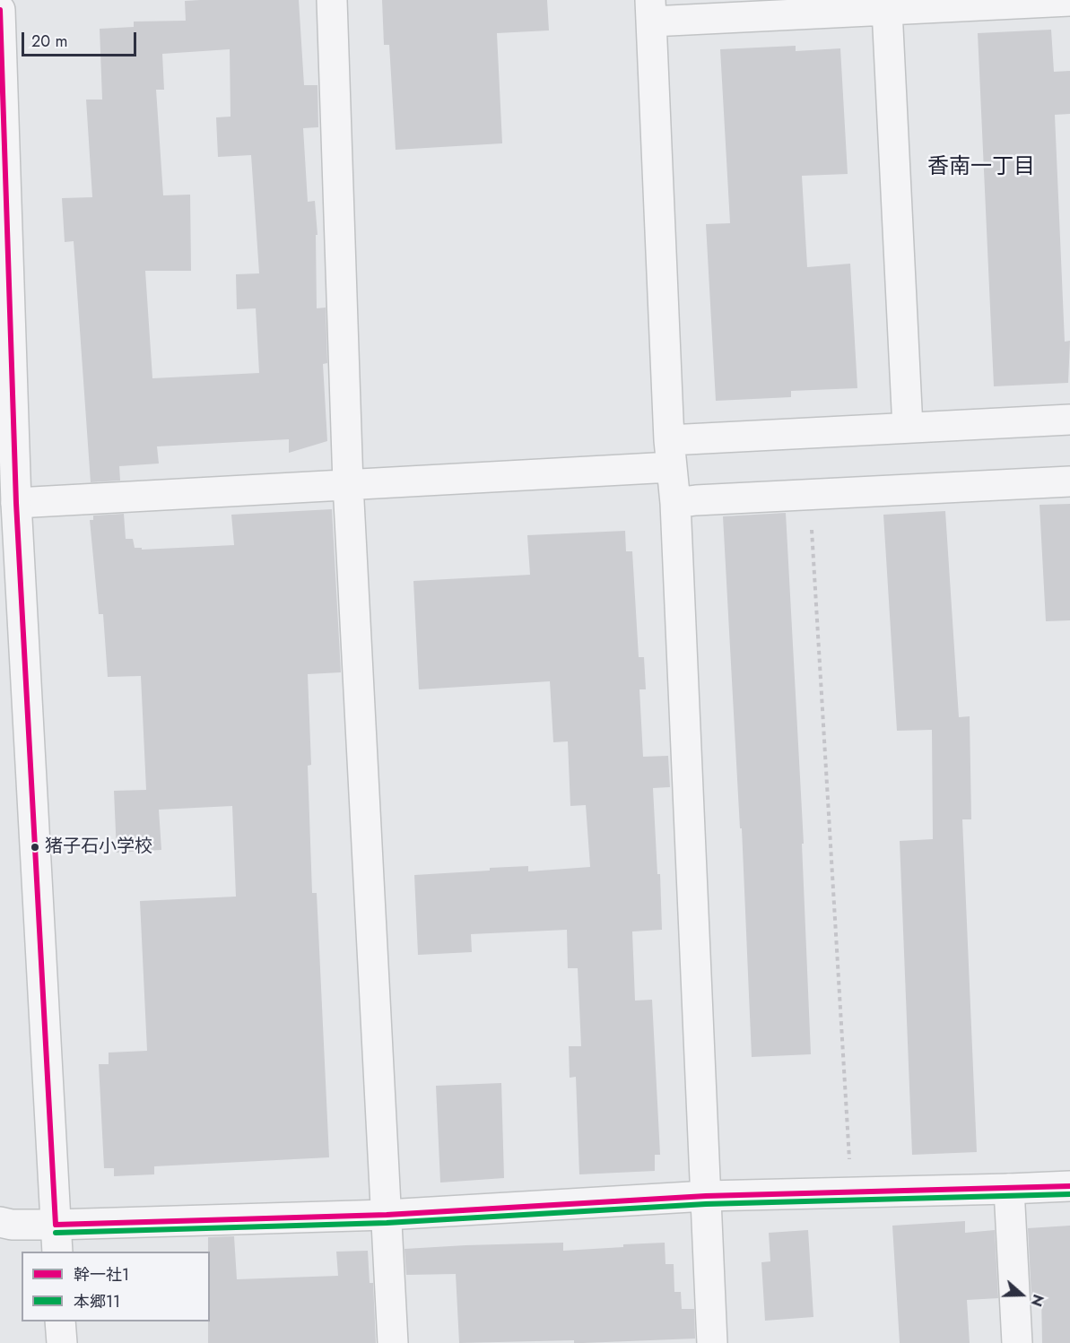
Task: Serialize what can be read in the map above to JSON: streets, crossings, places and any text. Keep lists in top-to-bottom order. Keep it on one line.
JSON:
{"districts":["香南一丁目"],"places":["猪子石小学校"],"lines":["transit line 幹一社1","transit line 本郷11"],"legend":["幹一社1","本郷11"],"scale_bar":"20 m","north":"right"}
